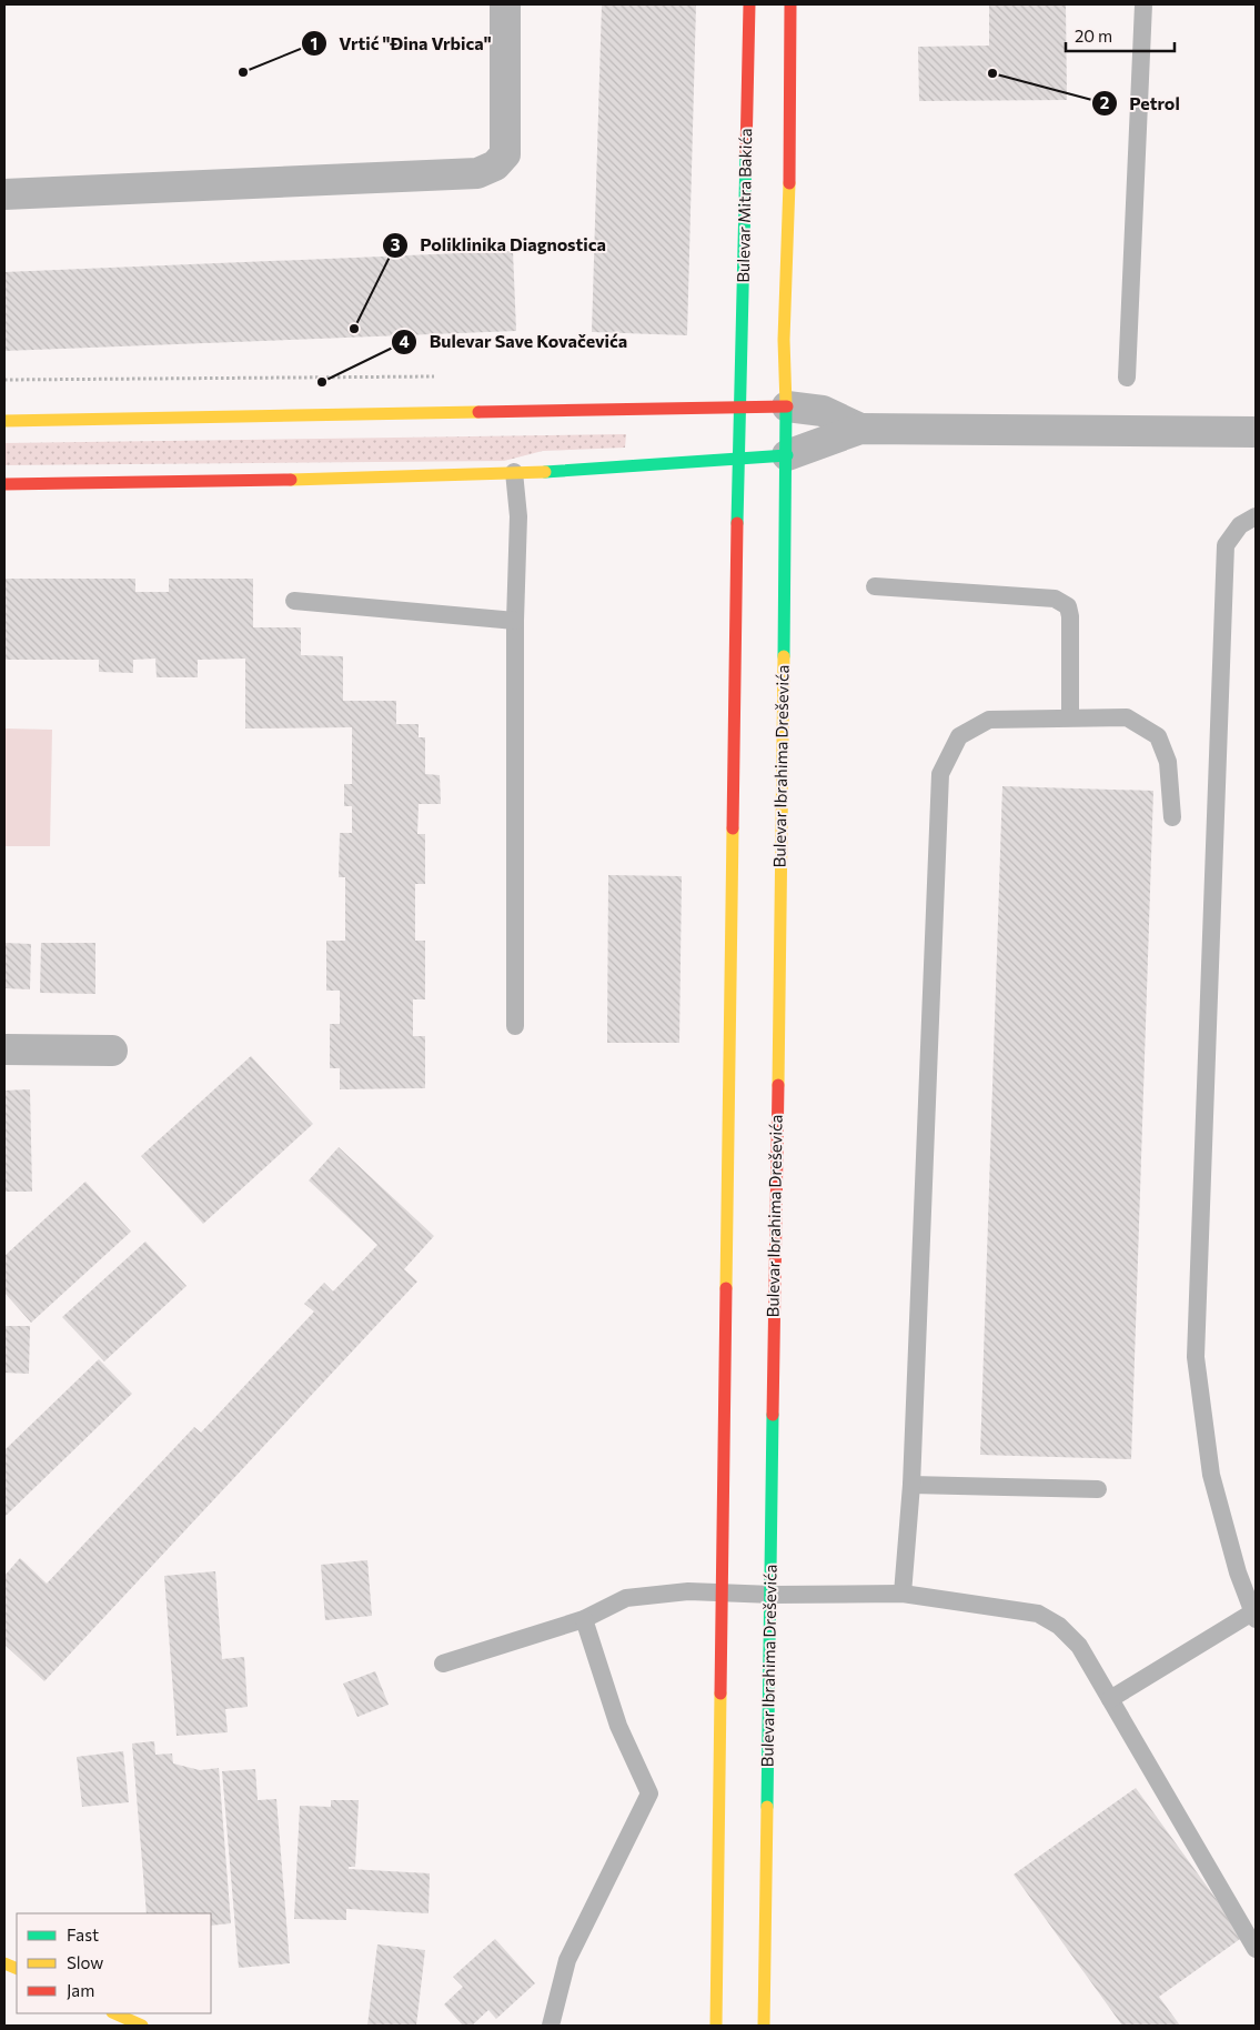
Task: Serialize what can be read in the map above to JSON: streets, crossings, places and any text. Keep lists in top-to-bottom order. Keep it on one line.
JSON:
{"streets":{"street":["Bulevar Mitra Bakića","Bulevar Ibrahima Dreševića"]},"places":["Vrtić \"Đina Vrbica\"","Petrol","Poliklinika Diagnostica","Bulevar Save Kovačevića"],"legend":["Fast","Slow","Jam"],"scale_bar":"20 m"}
